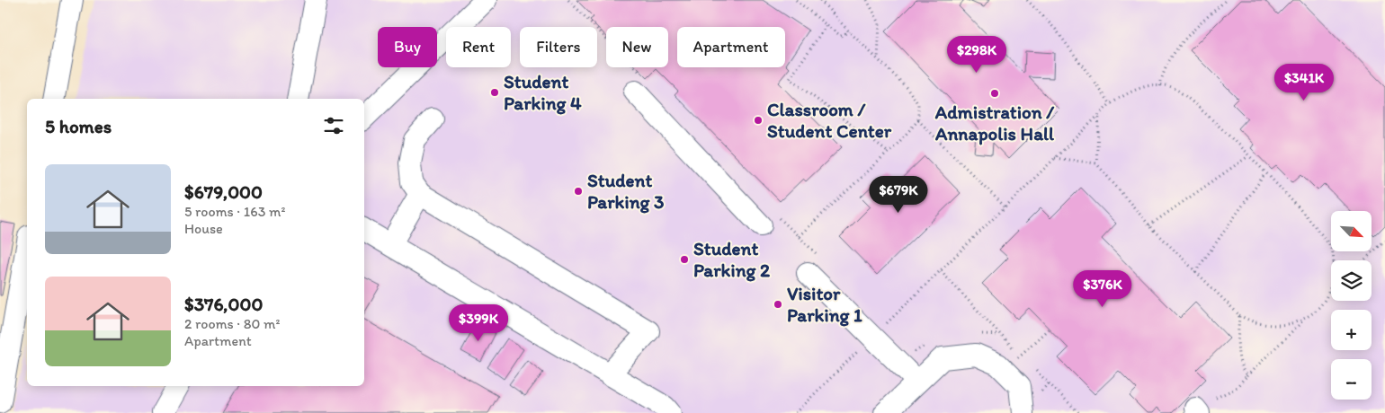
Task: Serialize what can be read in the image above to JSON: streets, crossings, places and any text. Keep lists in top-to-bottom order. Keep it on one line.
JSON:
{"places":["Student Parking 4","Admistration / Annapolis Hall","Classroom / Student Center","Student Parking 3","Student Parking 2","Visitor Parking 1"],"north":"bottom right","page":{"chip":["Buy","Rent","Filters","New","Apartment"],"price":["$298K","$341K","$679K","$376K","$399K"],"heading":"5 homes","list":[{"name":"$679,000","note":"5 rooms · 163 m² · House"},{"name":"$376,000","note":"2 rooms · 80 m² · Apartment"}],"map_buttons":["+","−"]}}
